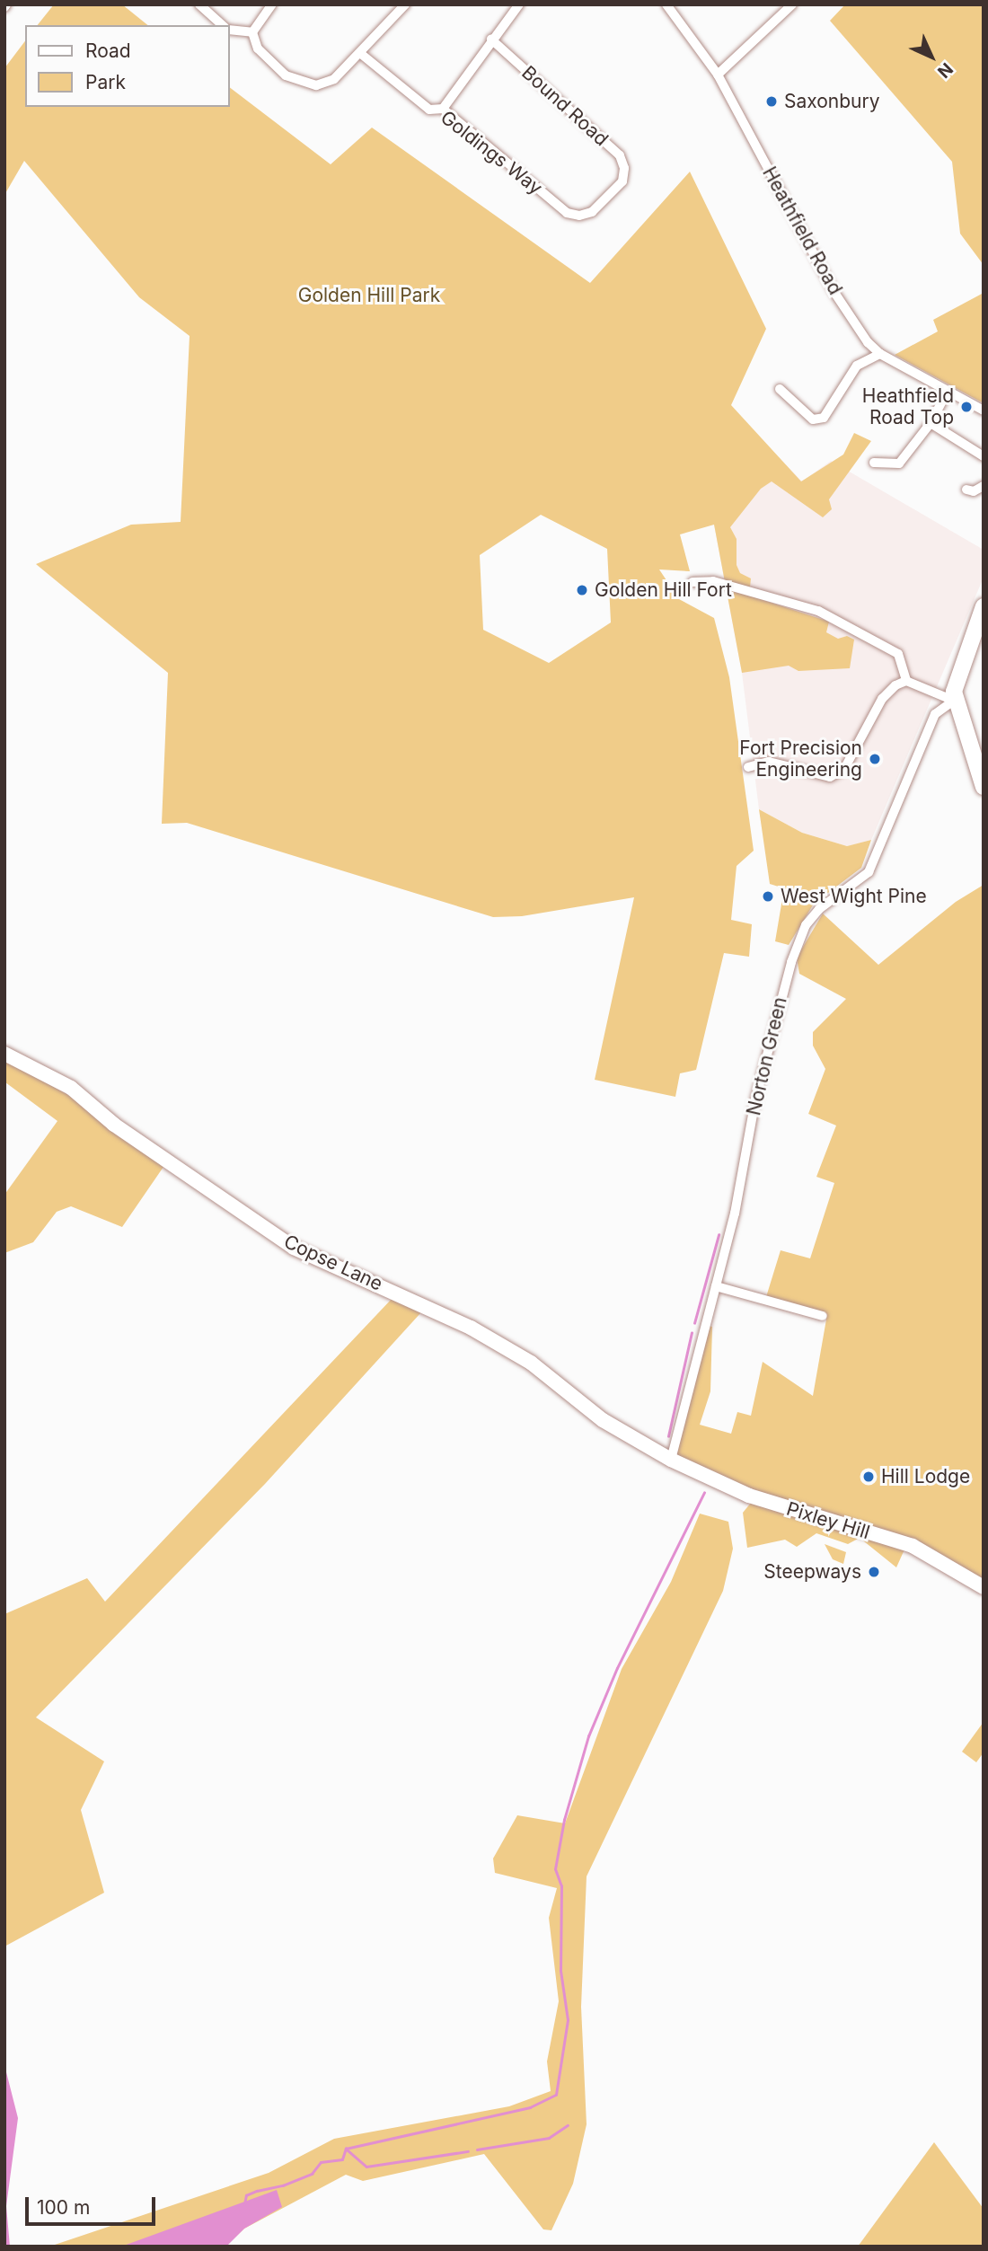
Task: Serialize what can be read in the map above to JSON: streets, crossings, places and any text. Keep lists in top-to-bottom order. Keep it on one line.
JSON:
{"streets":{"street":["Bound Road","Goldings Way","Heathfield Road","Norton Green","Copse Lane","Pixley Hill"]},"crossings":[["Bound Road","Goldings Way"],["Norton Green","Copse Lane"],["Norton Green","Pixley Hill"],["Copse Lane","Pixley Hill"]],"parks":["Golden Hill Park"],"places":["Saxonbury","Heathfield Road Top","Golden Hill Fort","Fort Precision Engineering","West Wight Pine","Hill Lodge","Steepways"],"legend":["Road","Park"],"scale_bar":"100 m","north":"bottom right"}
